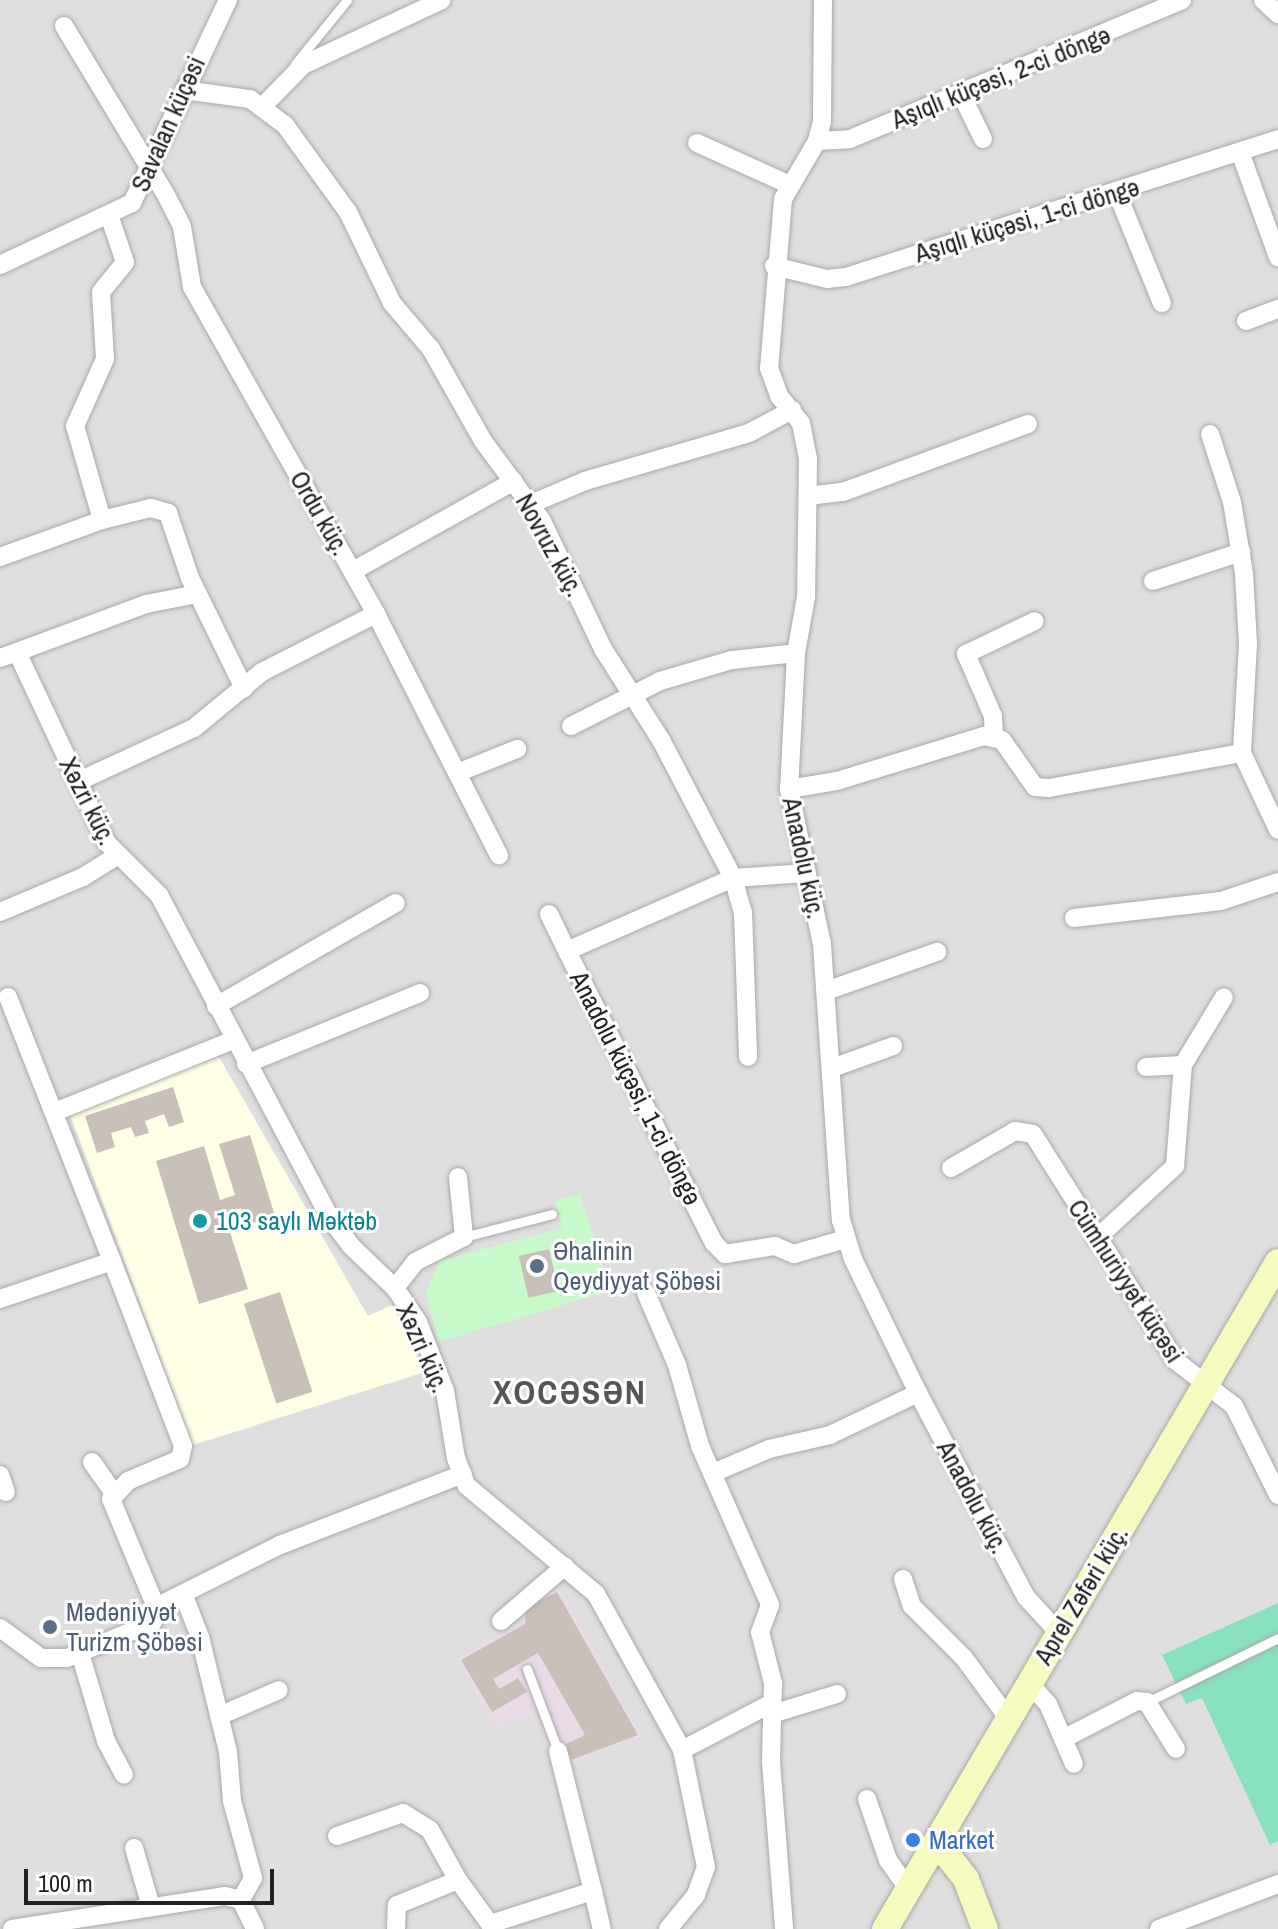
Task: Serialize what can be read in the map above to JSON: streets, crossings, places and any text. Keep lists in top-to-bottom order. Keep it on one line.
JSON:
{"streets":{"street":["Aşıqlı küçəsi, 2-ci döngə","Savalan küçəsi","Aşıqlı küçəsi, 1-ci döngə","Ordu küç.","Novruz küç.","Xəzri küç.","Anadolu küç.","Anadolu küçəsi, 1-ci döngə","Cümhuriyyət küçəsi","Aprel Zəfəri küç."]},"crossings":[["Aşıqlı küçəsi, 2-ci döngə","Anadolu küç."],["Savalan küçəsi","Ordu küç."],["Aşıqlı küçəsi, 1-ci döngə","Anadolu küç."],["Novruz küç.","Anadolu küçəsi, 1-ci döngə"],["Anadolu küç.","Anadolu küçəsi, 1-ci döngə"],["Anadolu küç.","Aprel Zəfəri küç."],["Cümhuriyyət küçəsi","Aprel Zəfəri küç."]],"districts":["XOCƏSƏN"],"places":["103 saylı Məktəb","Əhalinin Qeydiyyat Şöbəsi","Mədəniyyət Turizm Şöbəsi","Market"],"scale_bar":"100 m"}
